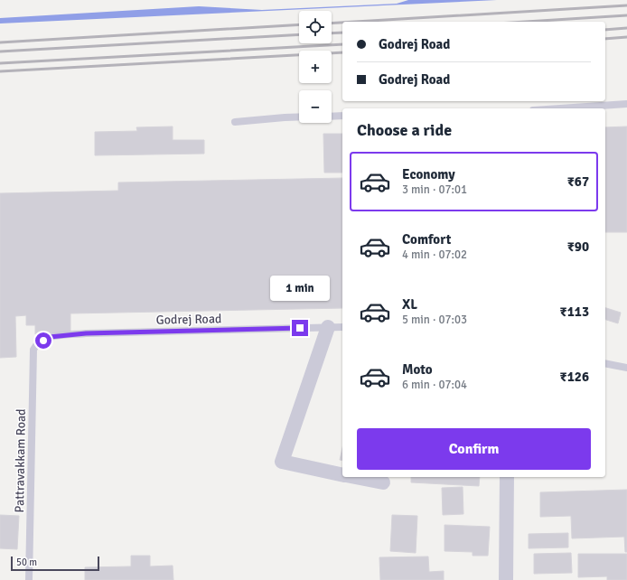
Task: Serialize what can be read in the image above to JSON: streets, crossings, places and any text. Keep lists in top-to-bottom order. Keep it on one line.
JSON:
{"streets":{"lane":["Godrej Road","Pattravakkam Road"]},"crossings":[["Godrej Road","Pattravakkam Road"]],"scale_bar":"50 m","page":{"map_buttons":["+","−"],"banner":["Godrej Road","Godrej Road"],"heading":"Choose a ride","list":[{"name":"Economy","note":"3 min · 07:01","value":"₹67"},{"name":"Comfort","note":"4 min · 07:02","value":"₹90"},{"name":"XL","note":"5 min · 07:03","value":"₹113"},{"name":"Moto","note":"6 min · 07:04","value":"₹126"}],"bubble":"1 min","buttons":"Confirm","scale":"50 m"}}
